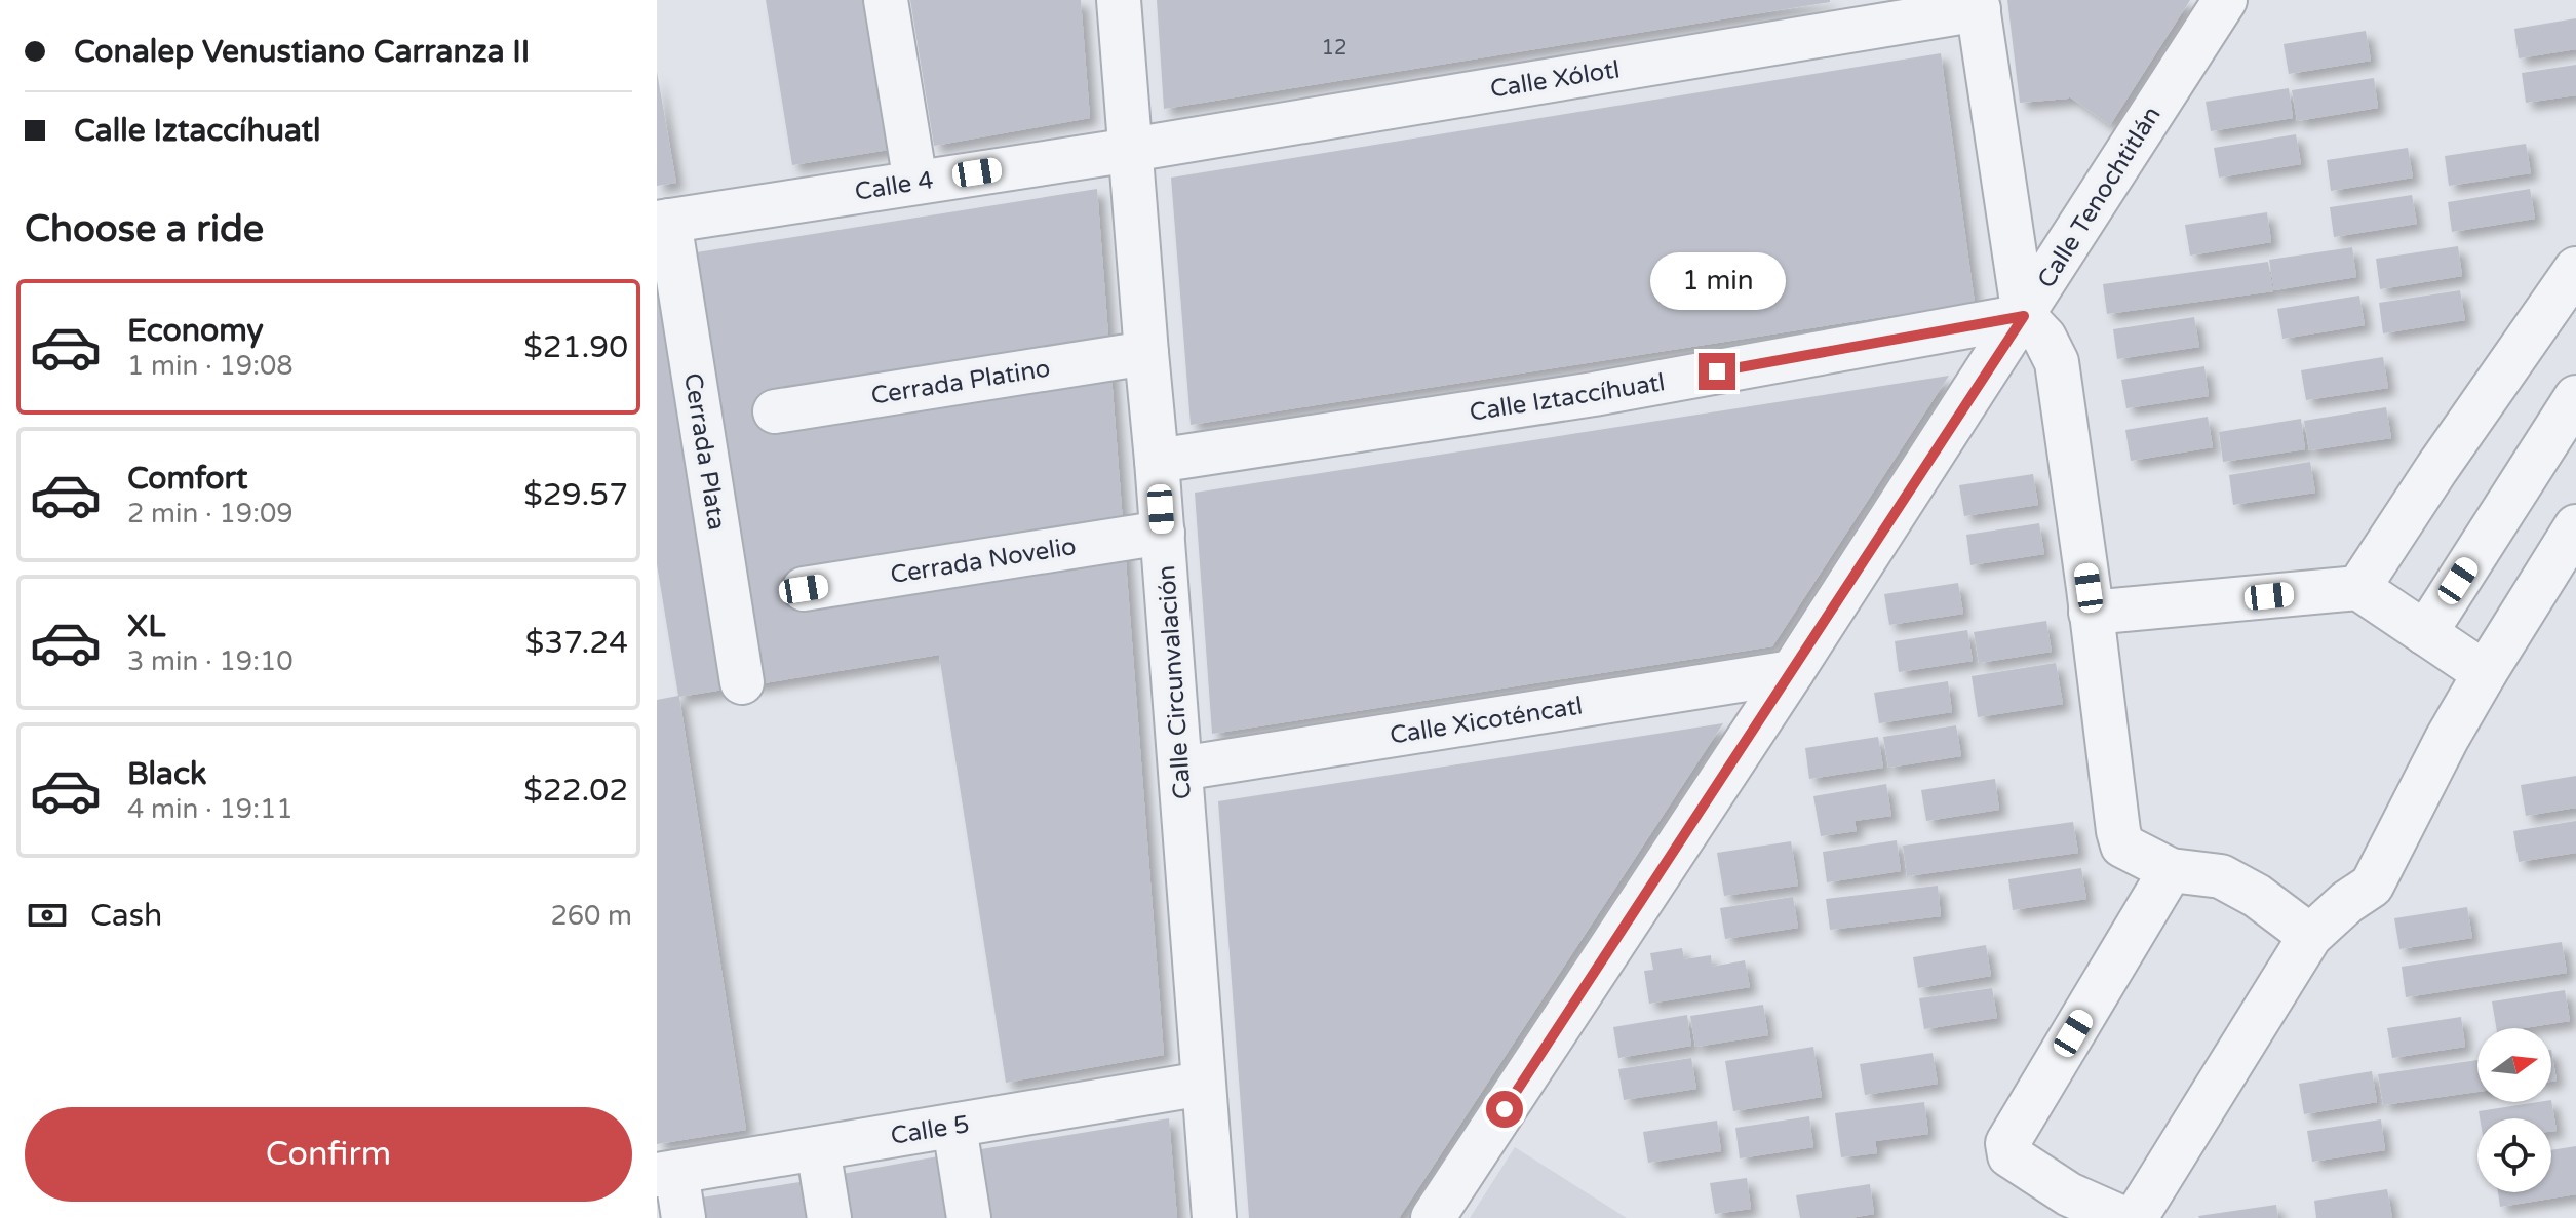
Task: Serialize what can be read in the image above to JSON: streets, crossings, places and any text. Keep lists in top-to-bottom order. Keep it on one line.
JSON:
{"streets":{"street":["Calle Xólotl","Calle 4","Calle Tenochtitlán","Cerrada Platino","Calle Iztaccíhuatl","Cerrada Plata","Cerrada Novelio","Calle Circunvalación","Calle Xicoténcatl","Calle 5"]},"crossings":[["Calle Xólotl","Calle 4"],["Calle Xólotl","Calle Circunvalación"],["Calle 4","Cerrada Plata"],["Calle 4","Calle Circunvalación"],["Calle Tenochtitlán","Calle Iztaccíhuatl"],["Calle Tenochtitlán","Calle Xicoténcatl"],["Cerrada Platino","Calle Circunvalación"],["Calle Iztaccíhuatl","Calle Circunvalación"],["Cerrada Novelio","Calle Circunvalación"],["Calle Circunvalación","Calle Xicoténcatl"],["Calle Circunvalación","Calle 5"]],"house_numbers":["12"],"north":"right","page":{"banner":["Conalep Venustiano Carranza II","Calle Iztaccíhuatl"],"heading":"Choose a ride","bubble":"1 min","list":[{"name":"Economy","note":"1 min · 19:08","value":"$21.90"},{"name":"Comfort","note":"2 min · 19:09","value":"$29.57"},{"name":"XL","note":"3 min · 19:10","value":"$37.24"},{"name":"Black","note":"4 min · 19:11","value":"$22.02"}],"pay":["Cash","260 m"],"buttons":"Confirm"}}
